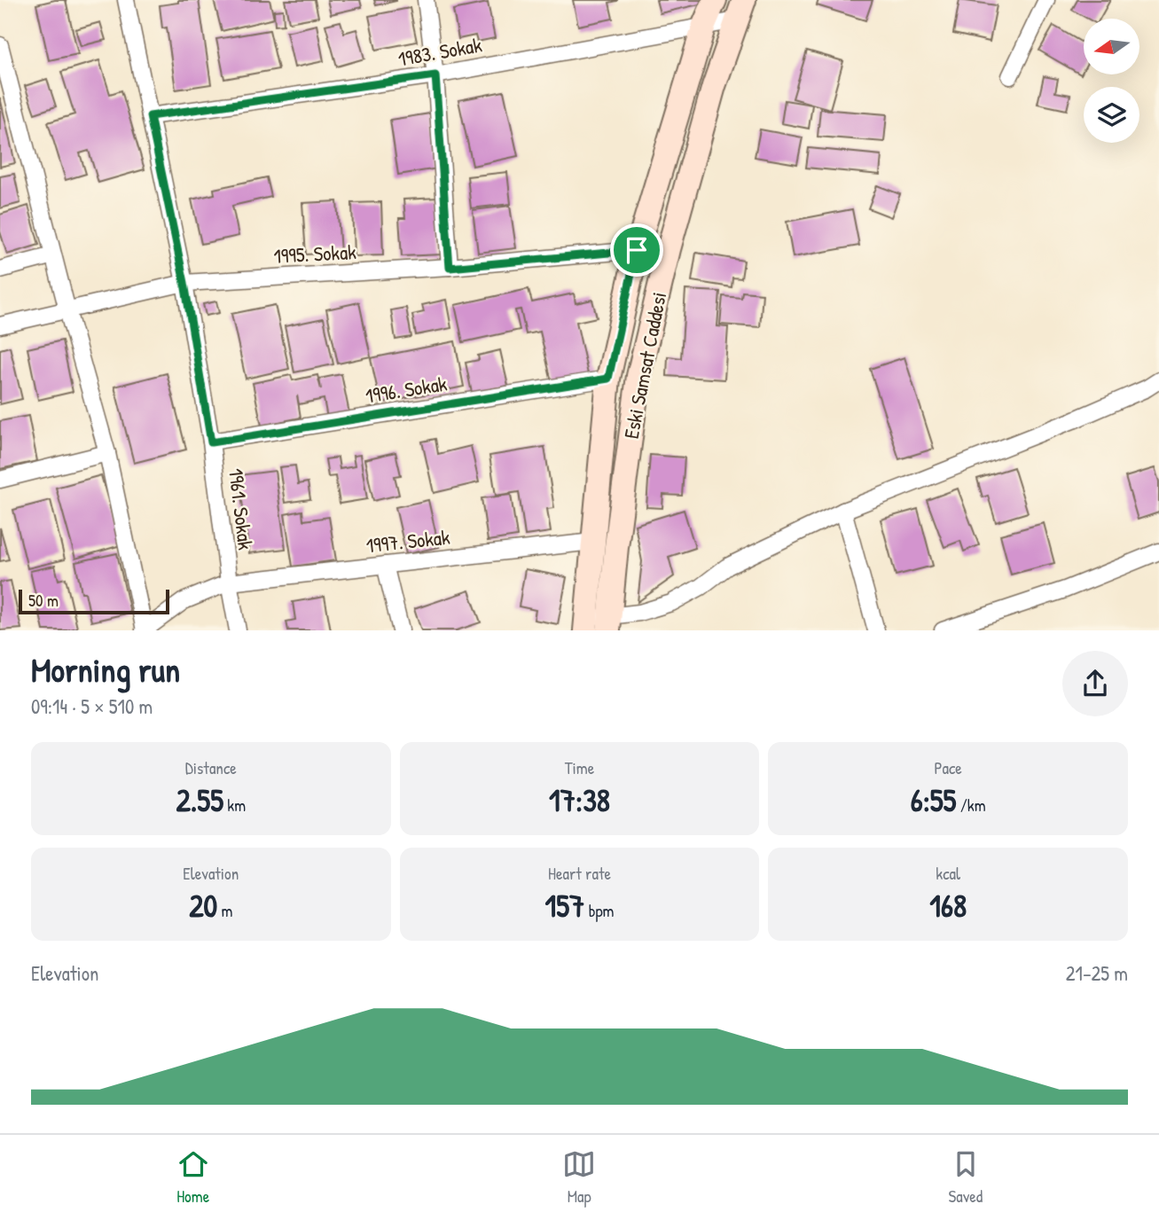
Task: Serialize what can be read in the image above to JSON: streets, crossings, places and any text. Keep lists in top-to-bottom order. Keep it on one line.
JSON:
{"streets":{"street":["1983. Sokak","1995. Sokak","Eski Samsat Caddesi","1996. Sokak","1961. Sokak","1997. Sokak"]},"crossings":[["1983. Sokak","Eski Samsat Caddesi"],["1983. Sokak","1961. Sokak"],["1995. Sokak","Eski Samsat Caddesi"],["1995. Sokak","1961. Sokak"],["Eski Samsat Caddesi","1996. Sokak"],["Eski Samsat Caddesi","1997. Sokak"],["1996. Sokak","1961. Sokak"],["1961. Sokak","1997. Sokak"]],"scale_bar":"50 m","north":"left","page":{"scale":"50 m","heading":["Morning run","09:14 · 5 × 510 m"],"stats":[["Distance","2.55 km"],["Time","17:38"],["Pace","6:55 /km"],["Elevation","20 m"],["Heart rate","157 bpm"],["kcal","168"]],"chart":["Elevation","21–25 m"],"tabs":["Home","Map","Saved"]}}
